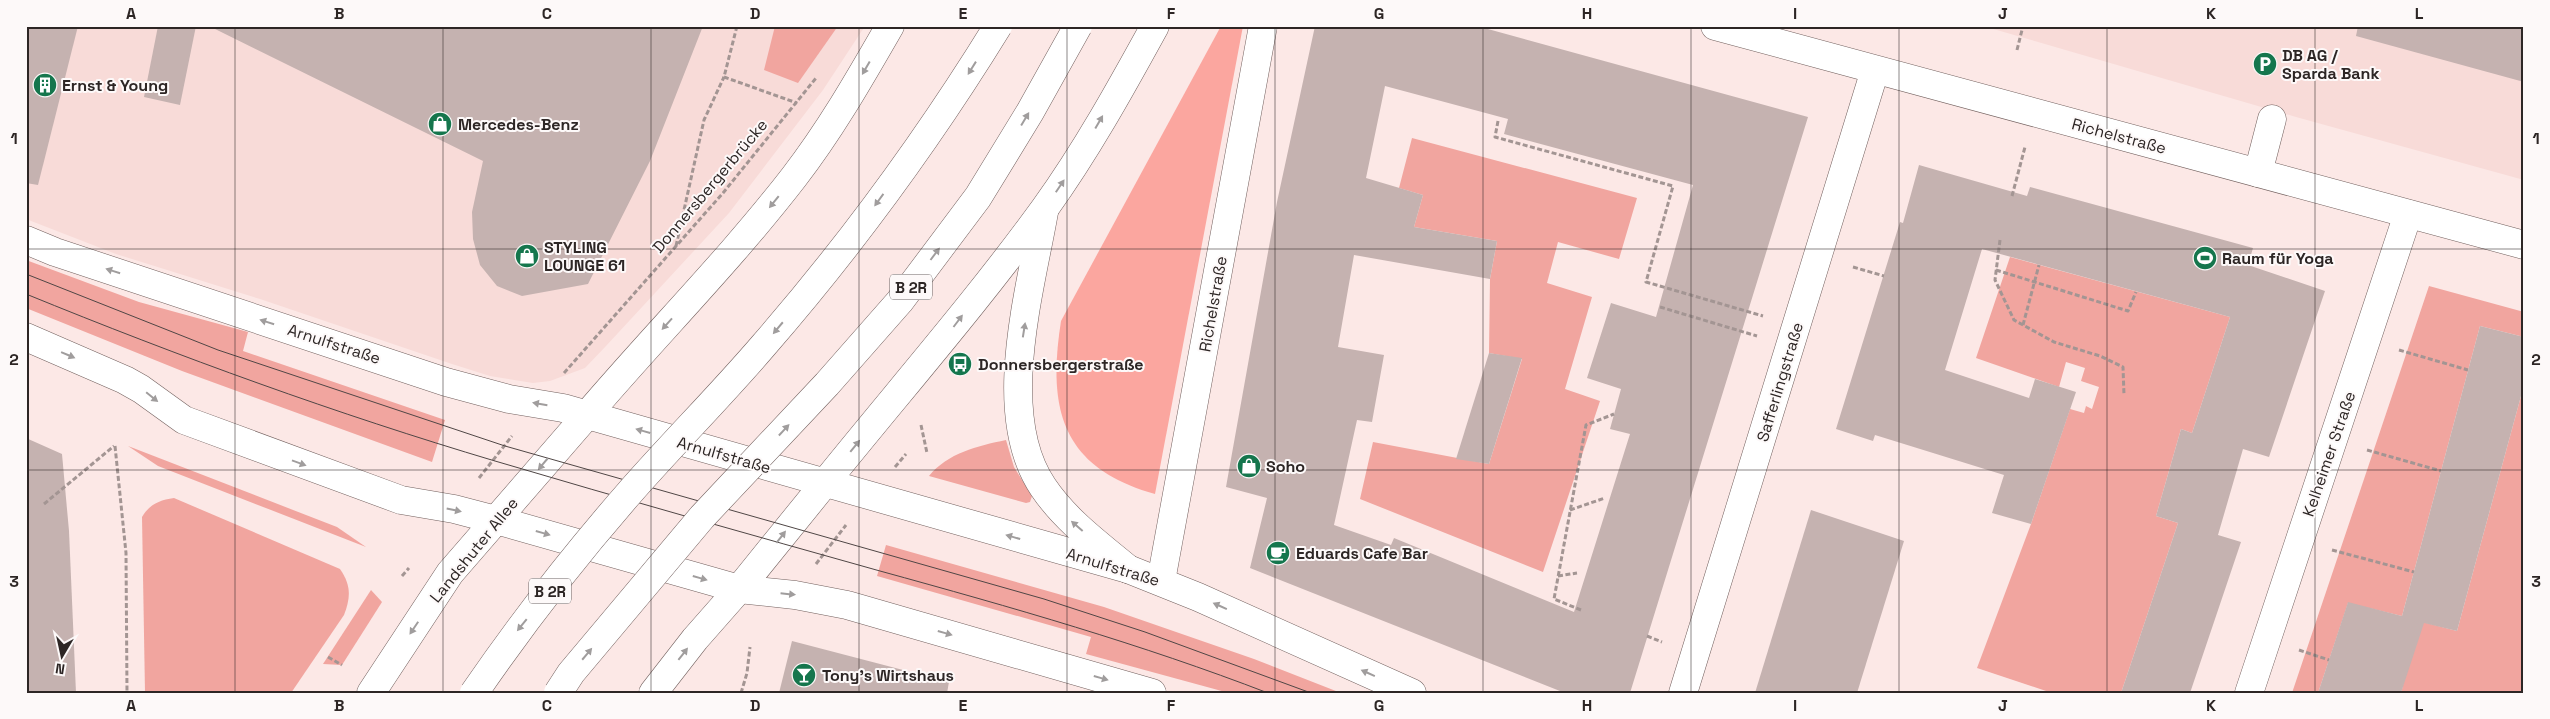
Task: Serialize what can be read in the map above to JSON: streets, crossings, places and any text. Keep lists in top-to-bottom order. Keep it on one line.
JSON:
{"streets":{"main road":["Richelstraße","B 2R","Arnulfstraße","Safferlingstraße","Kelheimer Straße","Landshuter Allee"],"path":["Donnersbergerbrücke"]},"crossings":[["Richelstraße","Arnulfstraße"],["Richelstraße","Safferlingstraße"],["Richelstraße","Kelheimer Straße"],["Donnersbergerbrücke","Arnulfstraße"],["Arnulfstraße","Landshuter Allee"]],"places":{"parking":["DB AG / Sparda Bank"],"building":["Ernst & Young"],"shop":["Mercedes-Benz","STYLING LOUNGE 61","Soho"],"sports":["Raum für Yoga"],"bus stop":["Donnersbergerstraße"],"cafe":["Eduards Cafe Bar"],"bar":["Tony's Wirtshaus"]},"north":"bottom","grid":{"columns":["A","B","C","D","E","F","G","H","I","J","K","L"],"rows":["1","2","3"]}}
